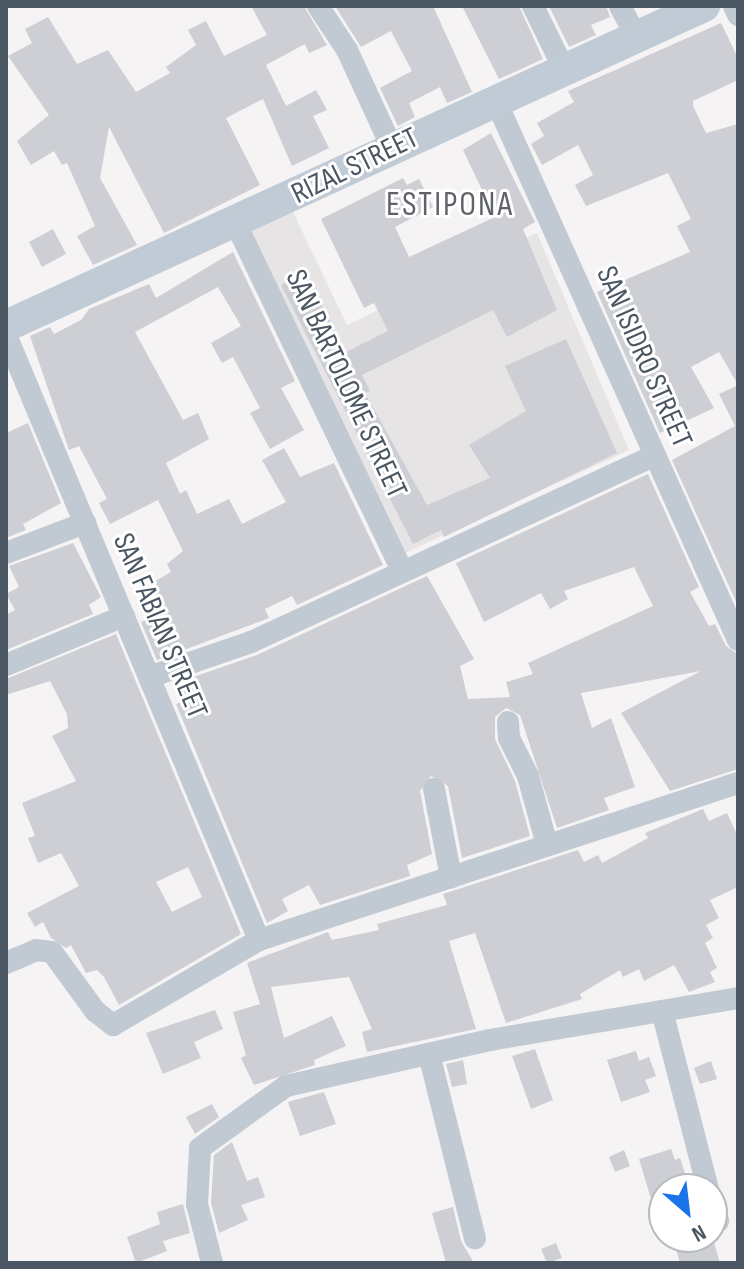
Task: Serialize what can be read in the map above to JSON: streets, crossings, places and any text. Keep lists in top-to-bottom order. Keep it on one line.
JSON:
{"streets":{"main road":["RIZAL STREET"],"street":["SAN ISIDRO STREET","SAN BARTOLOME STREET","SAN FABIAN STREET"]},"crossings":[["RIZAL STREET","SAN ISIDRO STREET"],["RIZAL STREET","SAN BARTOLOME STREET"]],"districts":["ESTIPONA"],"north":"bottom right"}
